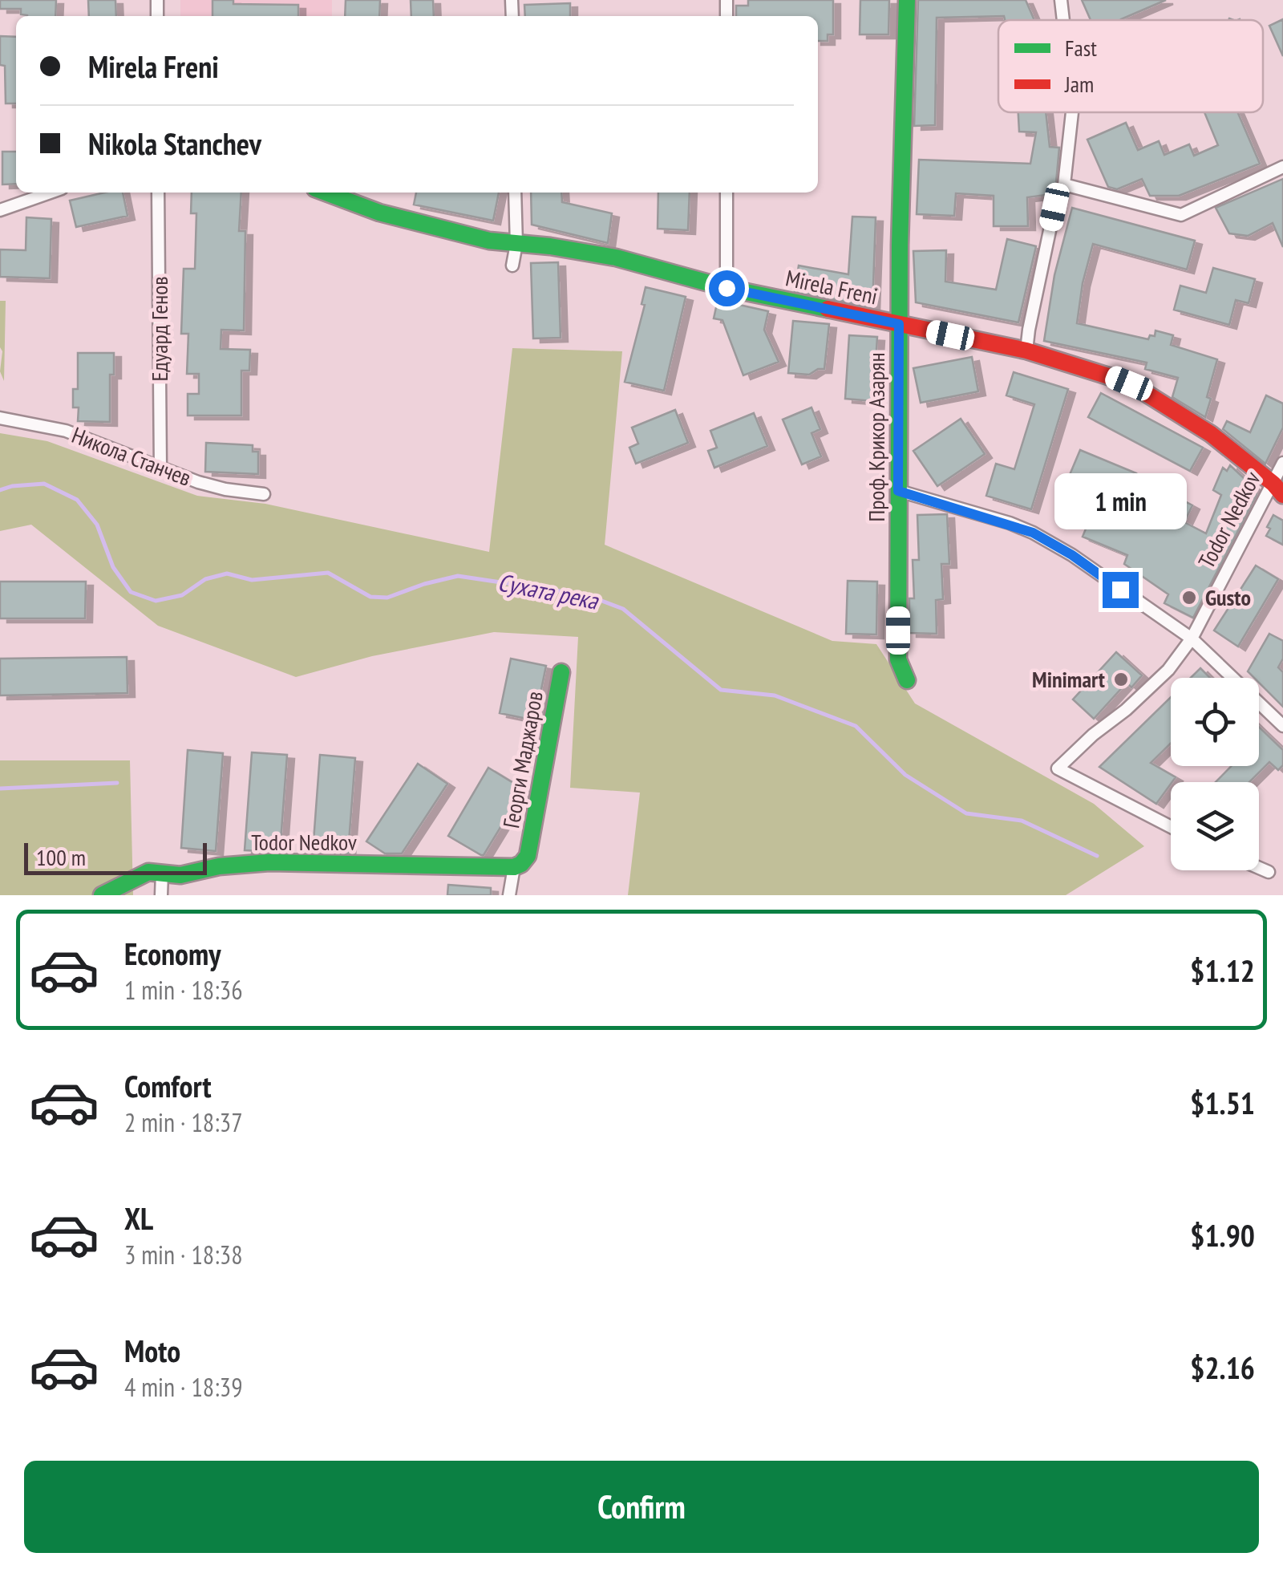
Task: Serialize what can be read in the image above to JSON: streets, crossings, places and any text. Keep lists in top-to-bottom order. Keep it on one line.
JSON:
{"streets":{"street":["Mirela Freni","Едуард Генов","Проф. Крикор Азарян","Никола Станчев","Todor Nedkov","Георги Маджаров"]},"crossings":[["Mirela Freni","Проф. Крикор Азарян"],["Едуард Генов","Никола Станчев"],["Todor Nedkov","Георги Маджаров"]],"water":["Сухата река"],"places":["Gusto","Minimart"],"legend":["Fast","Jam"],"scale_bar":"100 m","page":{"banner":["Mirela Freni","Nikola Stanchev"],"bubble":"1 min","scale":"100 m","list":[{"name":"Economy","note":"1 min · 18:36","value":"$1.12"},{"name":"Comfort","note":"2 min · 18:37","value":"$1.51"},{"name":"XL","note":"3 min · 18:38","value":"$1.90"},{"name":"Moto","note":"4 min · 18:39","value":"$2.16"}],"buttons":"Confirm"}}
